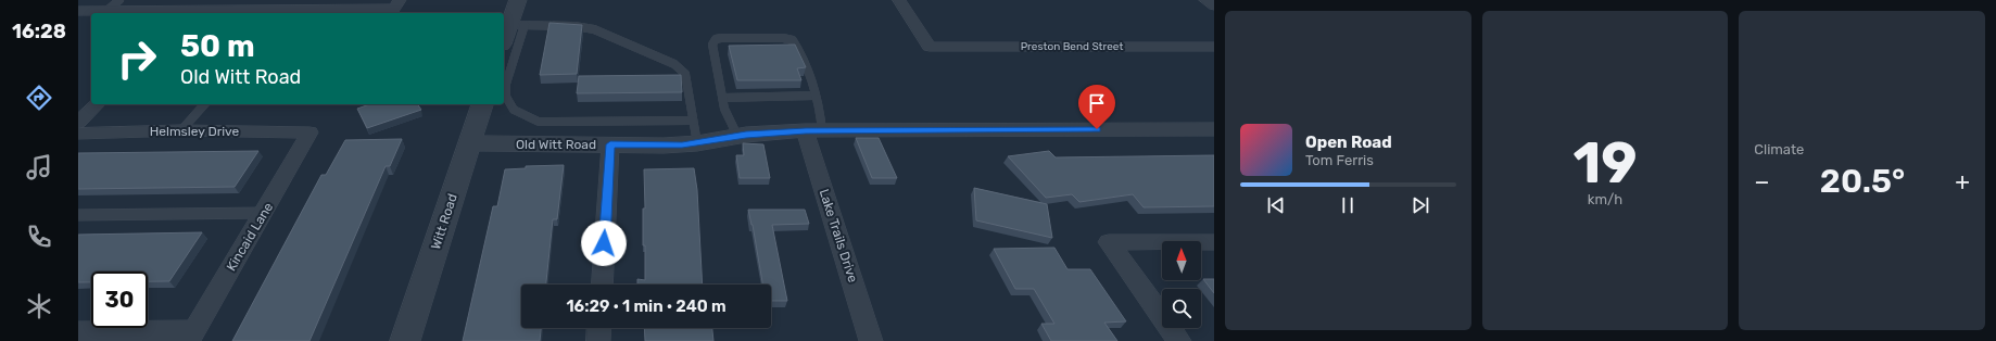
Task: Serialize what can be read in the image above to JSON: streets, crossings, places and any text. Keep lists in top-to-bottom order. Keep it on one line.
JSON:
{"streets":{"street":["Preston Bend Street","Helmsley Drive","Old Witt Road","Witt Road","Lake Trails Drive","Kincaid Lane"]},"crossings":[["Helmsley Drive","Kincaid Lane"],["Old Witt Road","Witt Road"],["Old Witt Road","Lake Trails Drive"]],"north":"top","page":{"tabs":"16:28","tile":[["19","km/h"],"Climate"],"turn":["50 m","Old Witt Road"],"song":["Open Road","Tom Ferris"],"heat":["−","20.5°","+"],"limit":"30","trip":"16:29 · 1 min · 240 m"}}
